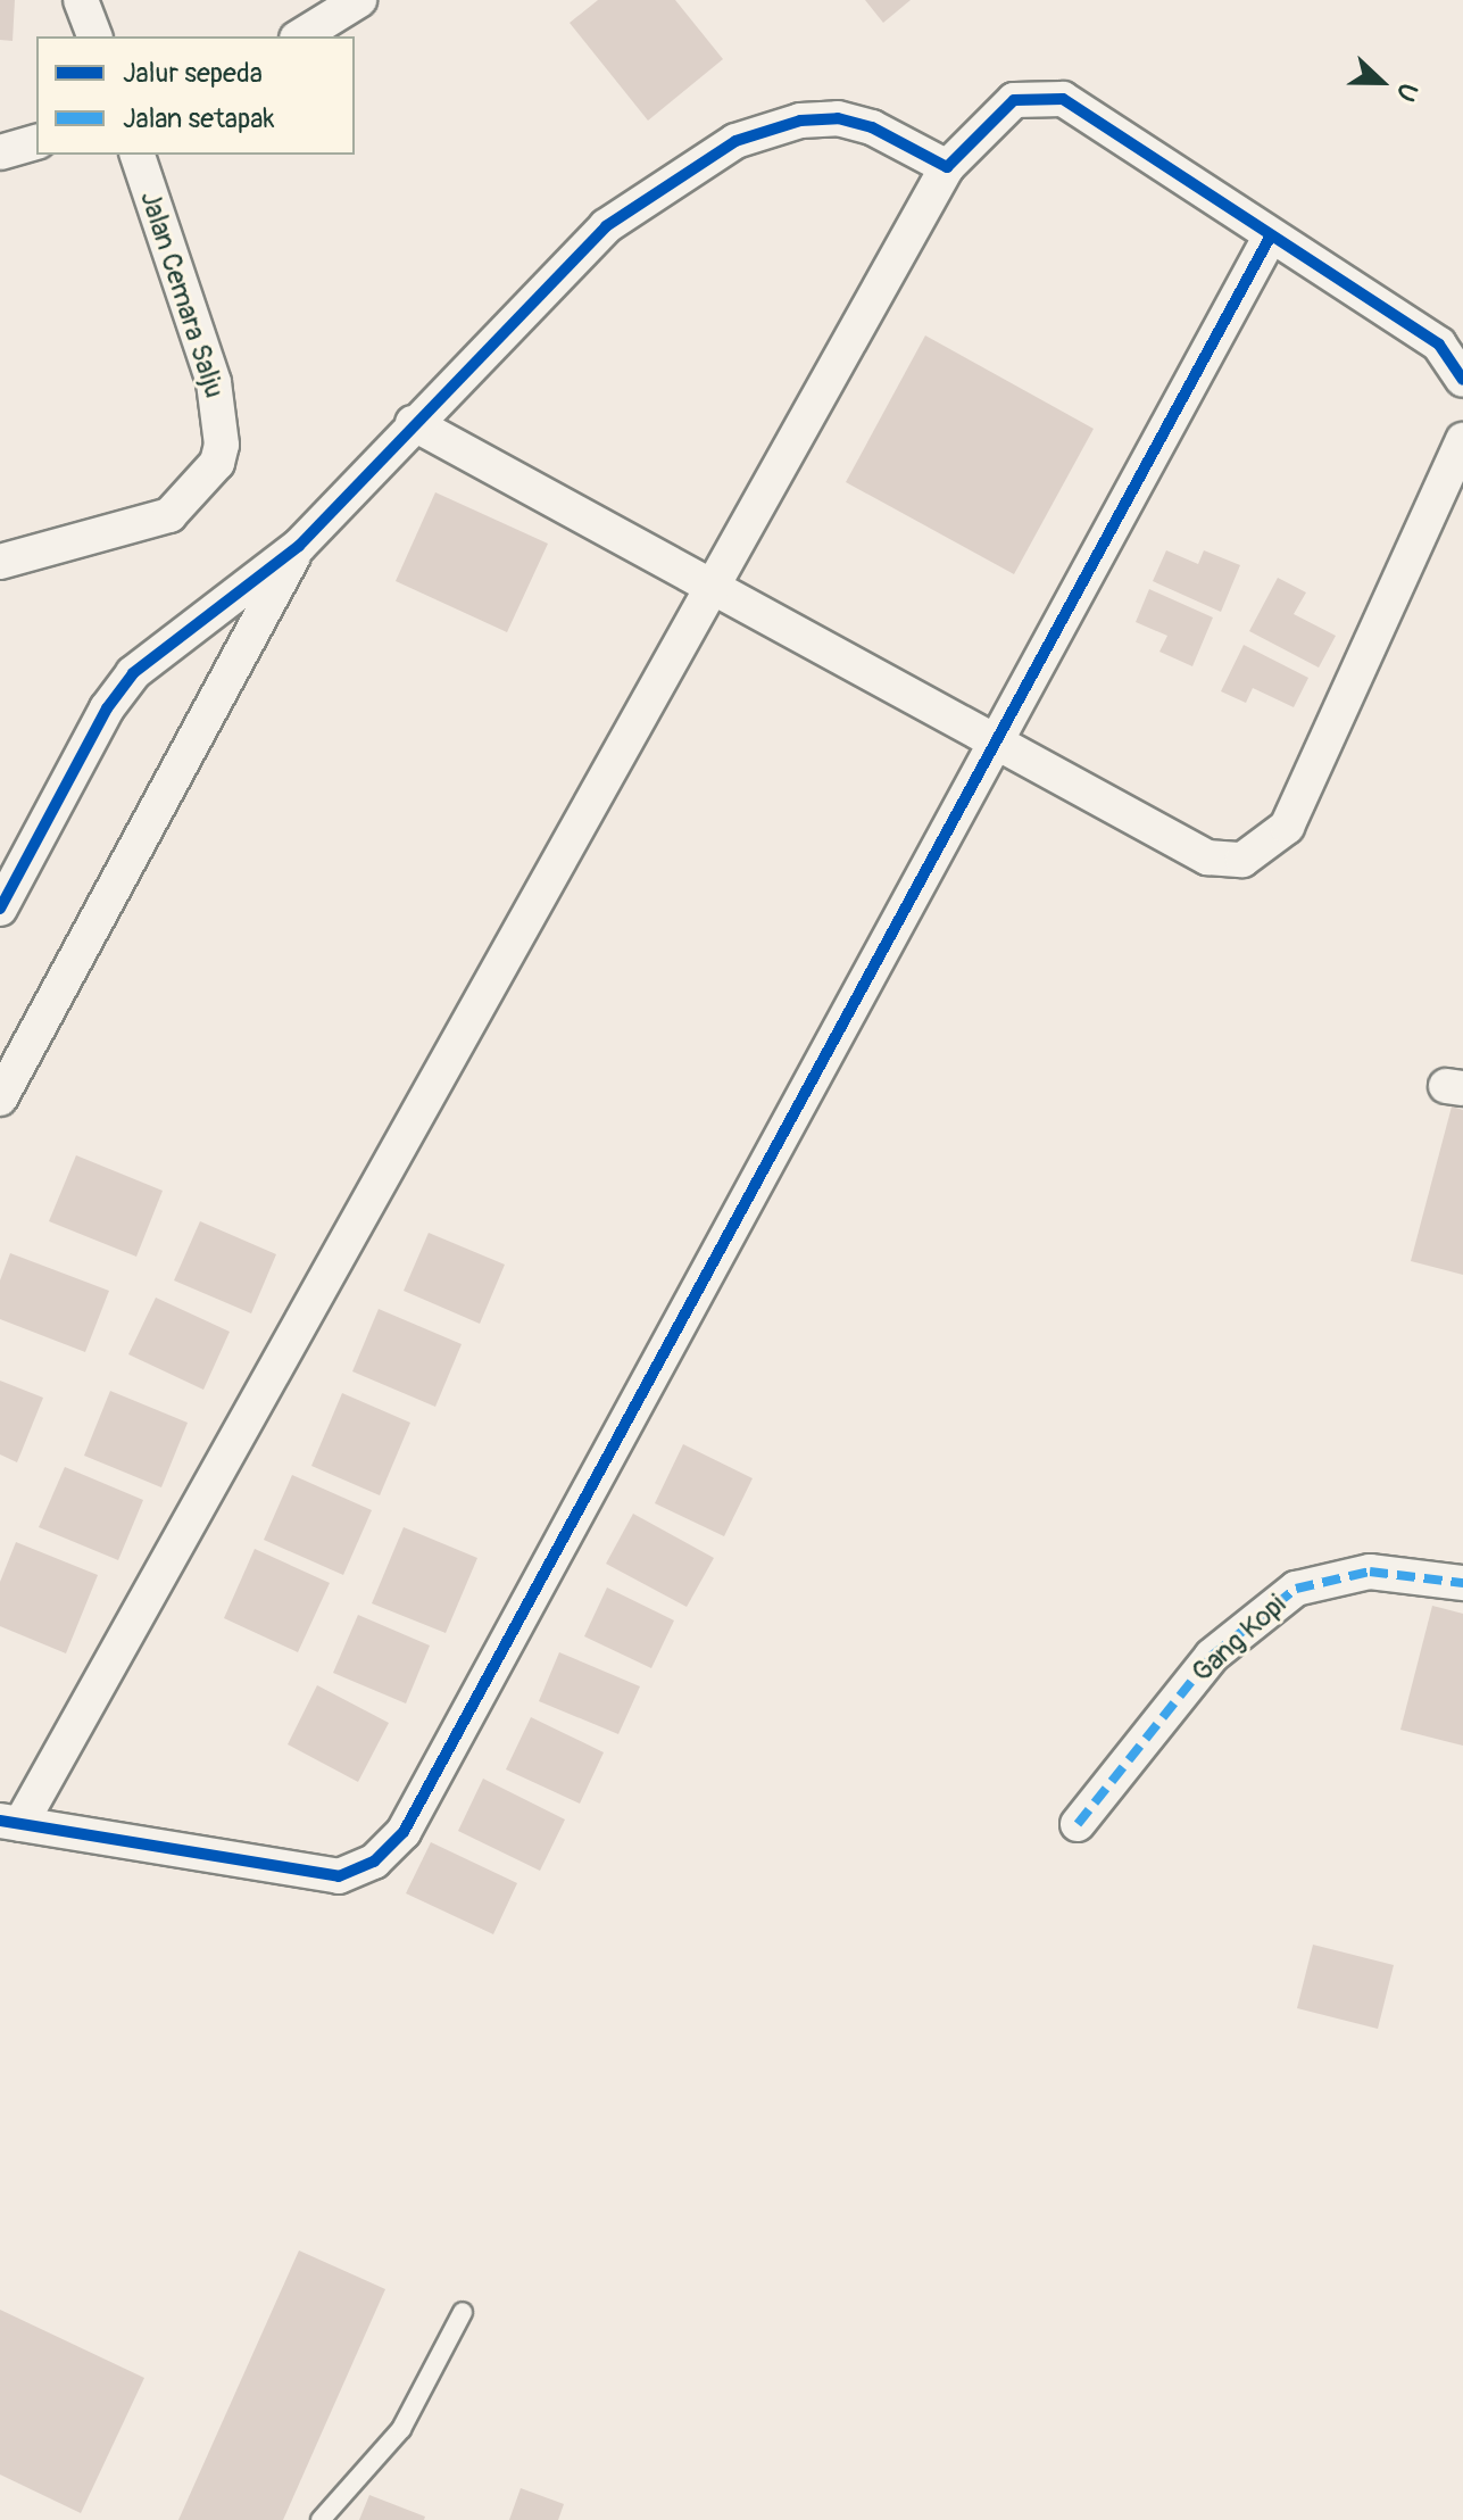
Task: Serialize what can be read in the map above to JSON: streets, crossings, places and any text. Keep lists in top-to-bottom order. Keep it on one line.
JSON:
{"streets":{"street":["Jalan Cemara Salju","Gang Kopi"]},"legend":["Jalur sepeda","Jalan setapak"],"north":"right"}
